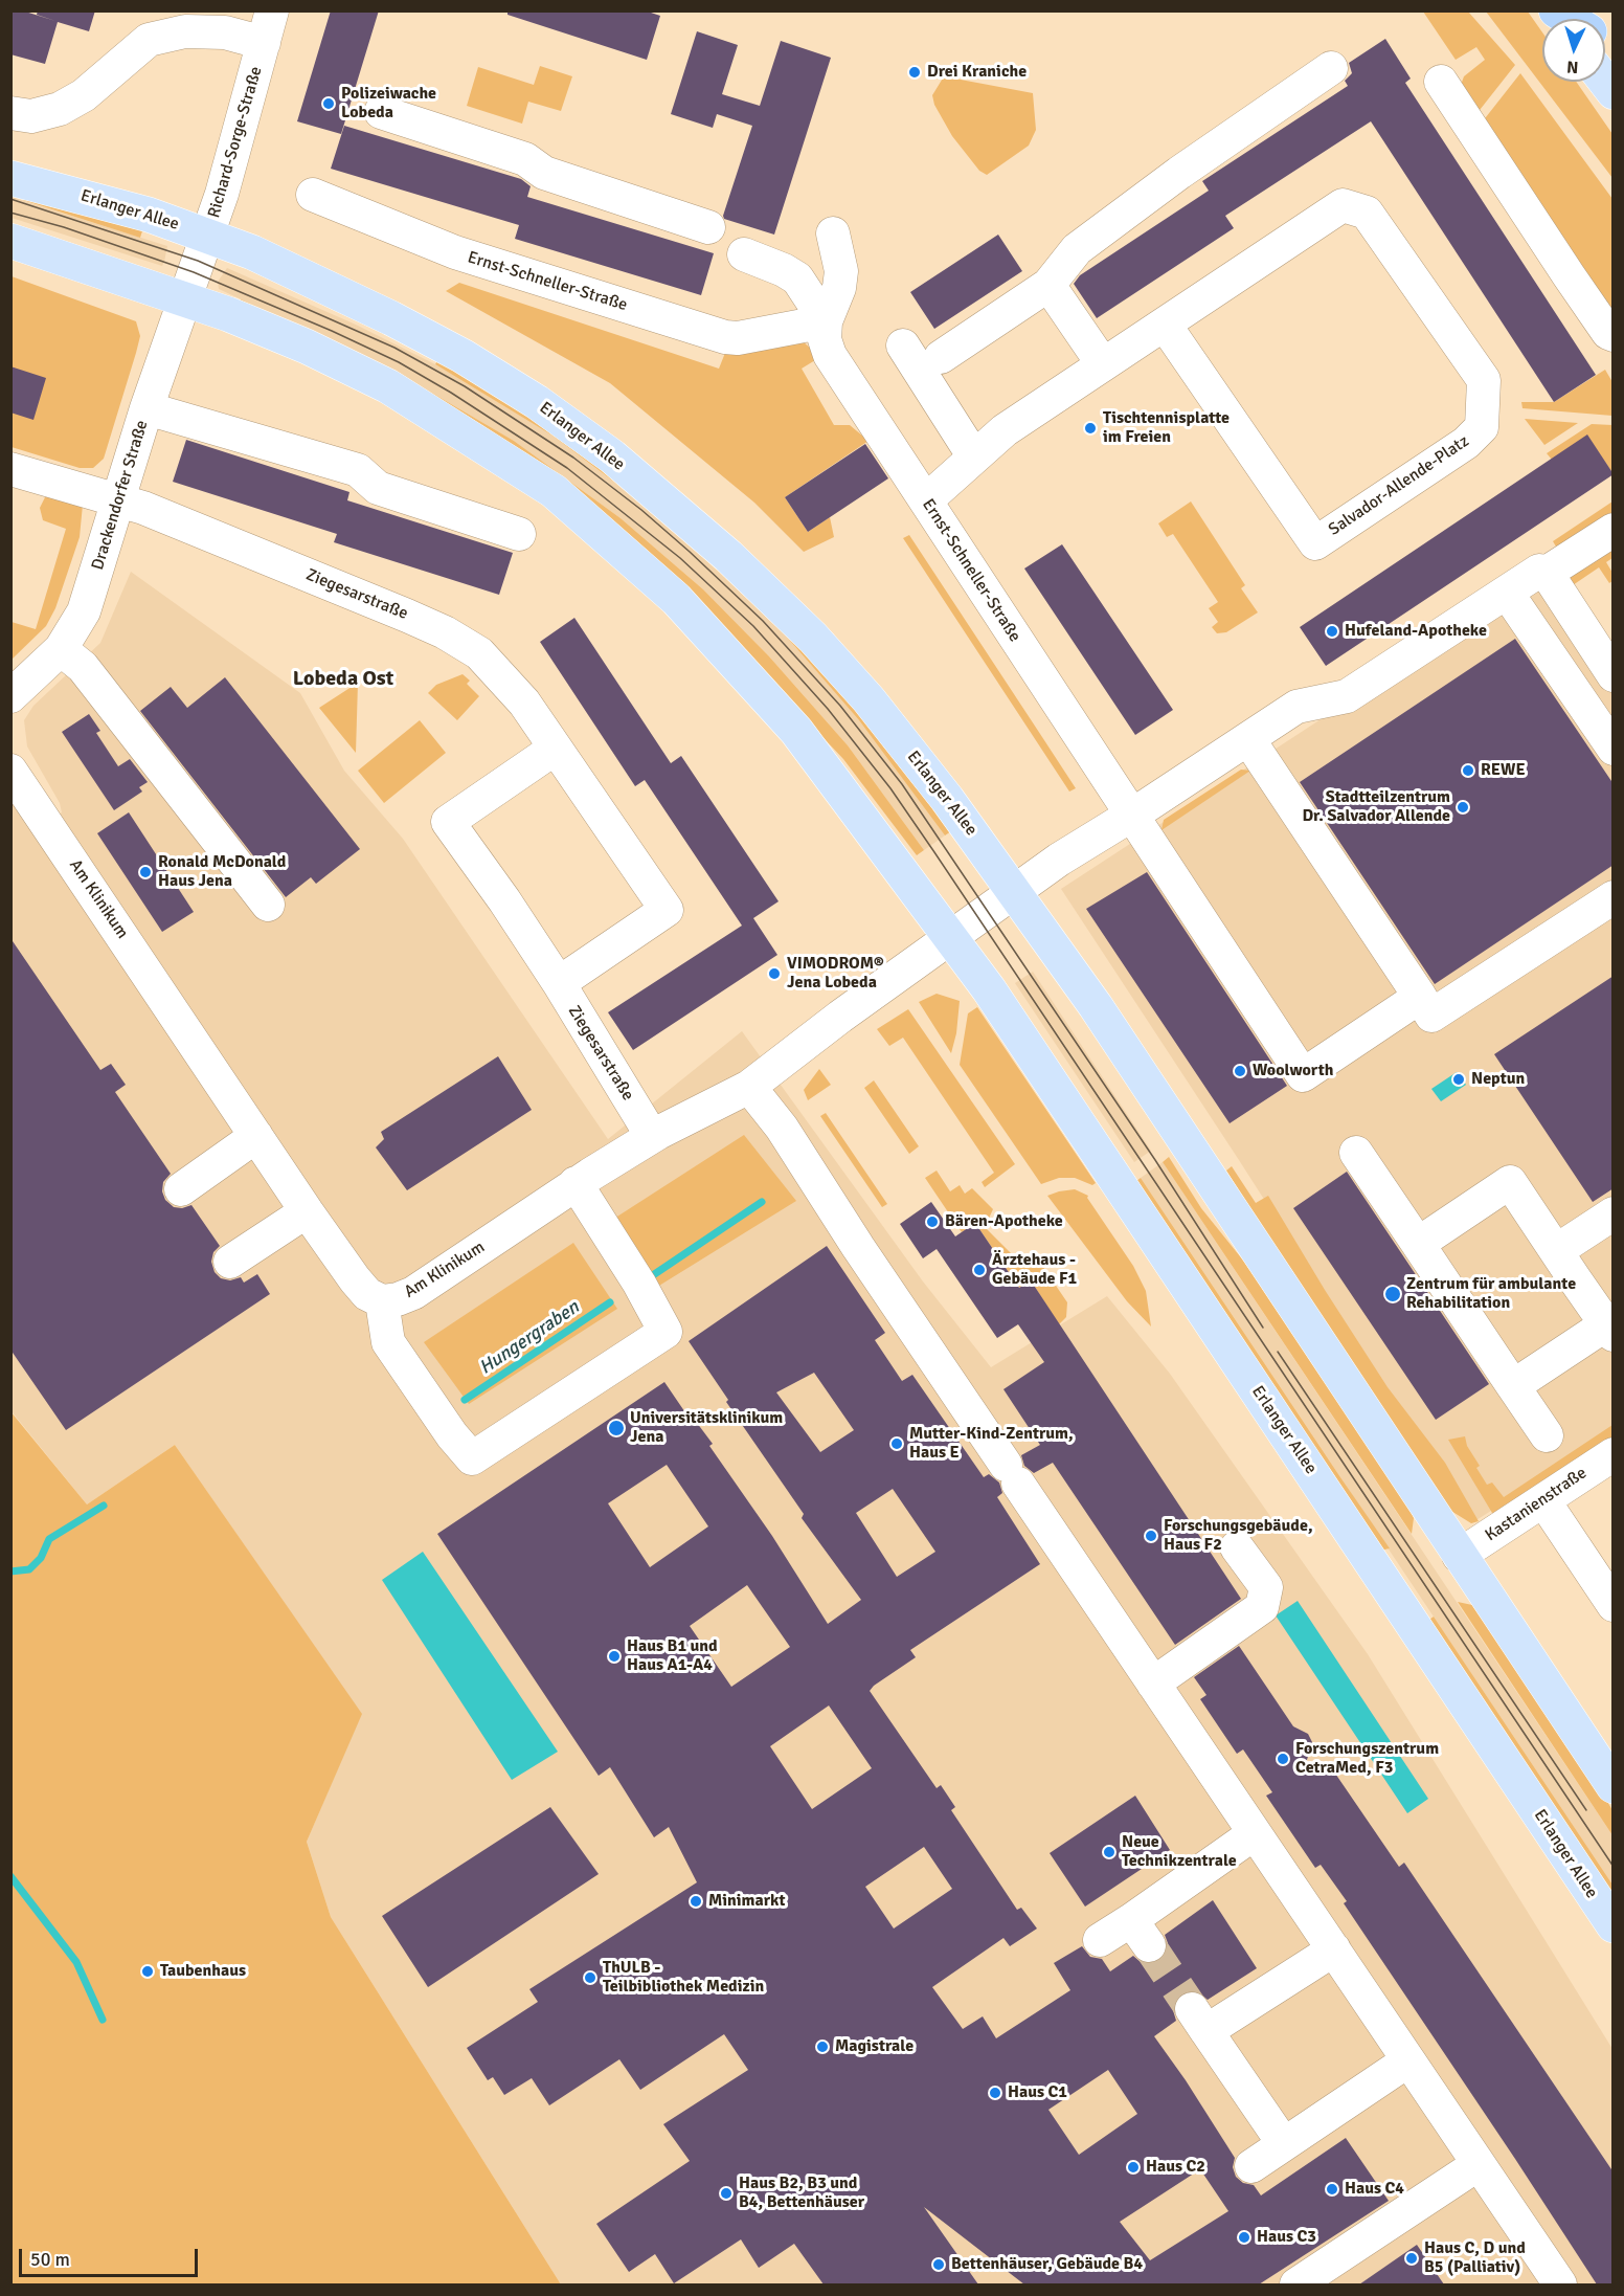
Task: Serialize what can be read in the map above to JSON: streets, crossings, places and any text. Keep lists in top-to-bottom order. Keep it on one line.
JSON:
{"streets":{"main road":["Erlanger Allee"],"street":["Richard-Sorge-Straße","Ernst-Schneller-Straße","Salvador-Allende-Platz","Drackendorfer Straße","Ziegesarstraße","Am Klinikum","Kastanienstraße"]},"crossings":[["Richard-Sorge-Straße","Erlanger Allee"],["Richard-Sorge-Straße","Drackendorfer Straße"],["Erlanger Allee","Drackendorfer Straße"],["Erlanger Allee","Am Klinikum"],["Erlanger Allee","Kastanienstraße"],["Ernst-Schneller-Straße","Salvador-Allende-Platz"],["Drackendorfer Straße","Ziegesarstraße"]],"districts":["Lobeda Ost"],"water":["Hungergraben"],"places":["Drei Kraniche","Polizeiwache Lobeda","Tischtennisplatte im Freien","Hufeland-Apotheke","REWE","Stadtteilzentrum Dr. Salvador Allende","Ronald McDonald Haus Jena","VIMODROM® Jena Lobeda","Woolworth","Neptun","Bären-Apotheke","Ärztehaus - Gebäude F1","Zentrum für ambulante Rehabilitation","Universitätsklinikum Jena","Mutter-Kind-Zentrum, Haus E","Forschungsgebäude, Haus F2","Haus B1 und Haus A1-A4","Forschungszentrum CetraMed, F3","Neue Technikzentrale","Minimarkt","Taubenhaus","ThULB - Teilbibliothek Medizin","Magistrale","Haus C1","Haus C2","Haus C4","Haus B2, B3 und B4, Bettenhäuser","Haus C3","Haus C, D und B5 (Palliativ)","Bettenhäuser, Gebäude B4"],"scale_bar":"50 m","north":"bottom"}
